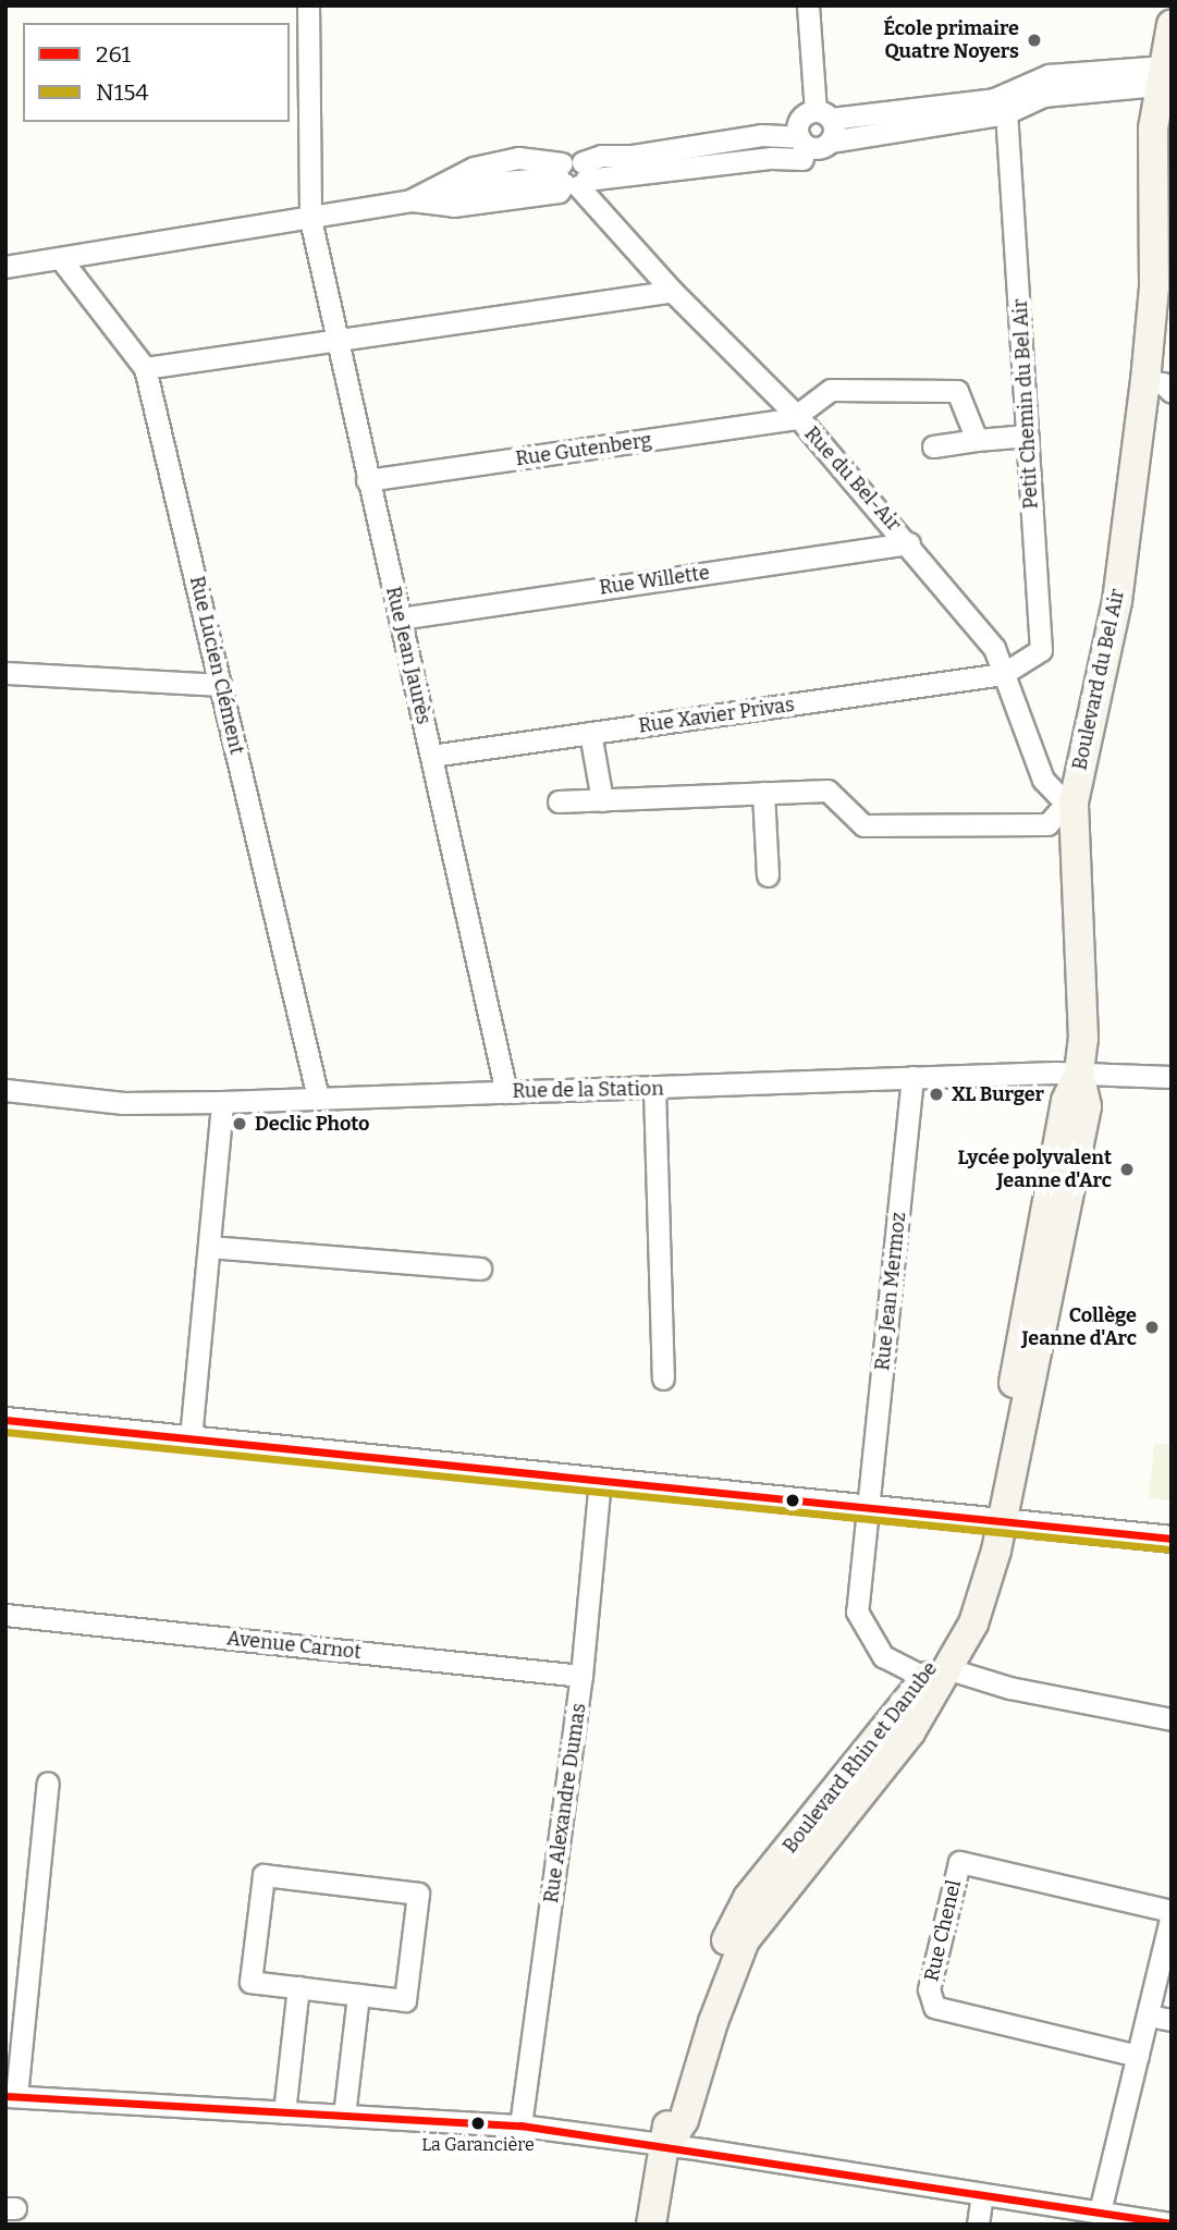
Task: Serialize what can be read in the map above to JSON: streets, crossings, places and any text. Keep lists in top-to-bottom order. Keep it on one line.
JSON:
{"streets":{"main road":["Boulevard du Bel Air","Boulevard Rhin et Danube"],"street":["Petit Chemin du Bel Air","Rue Gutenberg","Rue du Bel-Air","Rue Willette","Rue Jean Jaurès","Rue Lucien Clément","Rue Xavier Privas","Rue de la Station","Rue Jean Mermoz","Avenue Carnot","Rue Alexandre Dumas","Rue Chenel"]},"crossings":[["Petit Chemin du Bel Air","Rue du Bel-Air"],["Petit Chemin du Bel Air","Rue Xavier Privas"],["Rue Gutenberg","Rue du Bel-Air"],["Rue Gutenberg","Rue Jean Jaurès"],["Rue du Bel-Air","Rue Willette"],["Rue du Bel-Air","Boulevard du Bel Air"],["Rue du Bel-Air","Rue Xavier Privas"],["Rue Willette","Rue Jean Jaurès"],["Rue Jean Jaurès","Rue Xavier Privas"],["Rue Jean Jaurès","Rue de la Station"],["Rue Lucien Clément","Rue de la Station"],["Boulevard du Bel Air","Rue de la Station"],["Boulevard du Bel Air","Boulevard Rhin et Danube"],["Rue de la Station","Rue Jean Mermoz"],["Rue de la Station","Boulevard Rhin et Danube"],["Rue Jean Mermoz","Boulevard Rhin et Danube"],["Avenue Carnot","Rue Alexandre Dumas"]],"places":["École primaire Quatre Noyers","XL Burger","Declic Photo","Lycée polyvalent Jeanne d'Arc","Collège Jeanne d'Arc","La Garancière"],"lines":["transit line 261","transit line N154"],"legend":["261","N154"]}
